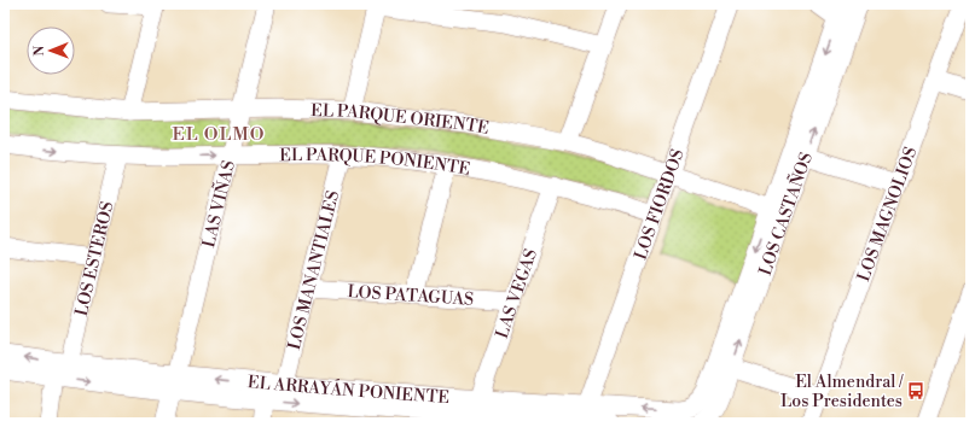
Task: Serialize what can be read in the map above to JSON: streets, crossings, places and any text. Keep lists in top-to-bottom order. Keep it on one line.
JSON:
{"streets":{"street":["EL PARQUE ORIENTE","EL PARQUE PONIENTE","LAS VIÑAS","LOS FIORDOS","LOS CASTAÑOS","LOS MAGNOLIOS","LOS ESTEROS","LOS MANANTIALES","LAS VEGAS","LOS PATAGUAS","EL ARRAYÁN PONIENTE"]},"crossings":[["EL PARQUE ORIENTE","LAS VIÑAS"],["EL PARQUE ORIENTE","LOS FIORDOS"],["EL PARQUE ORIENTE","LOS CASTAÑOS"],["EL PARQUE PONIENTE","LAS VIÑAS"],["EL PARQUE PONIENTE","LOS FIORDOS"],["EL PARQUE PONIENTE","LOS ESTEROS"],["EL PARQUE PONIENTE","LOS MANANTIALES"],["EL PARQUE PONIENTE","LAS VEGAS"],["LAS VIÑAS","EL ARRAYÁN PONIENTE"],["LOS FIORDOS","EL ARRAYÁN PONIENTE"],["LOS CASTAÑOS","EL ARRAYÁN PONIENTE"],["LOS ESTEROS","EL ARRAYÁN PONIENTE"],["LOS MANANTIALES","LOS PATAGUAS"],["LOS MANANTIALES","EL ARRAYÁN PONIENTE"],["LAS VEGAS","LOS PATAGUAS"],["LAS VEGAS","EL ARRAYÁN PONIENTE"]],"districts":["EL OLMO"],"places":{"bus stop":["El Almendral / Los Presidentes"]},"north":"left"}
